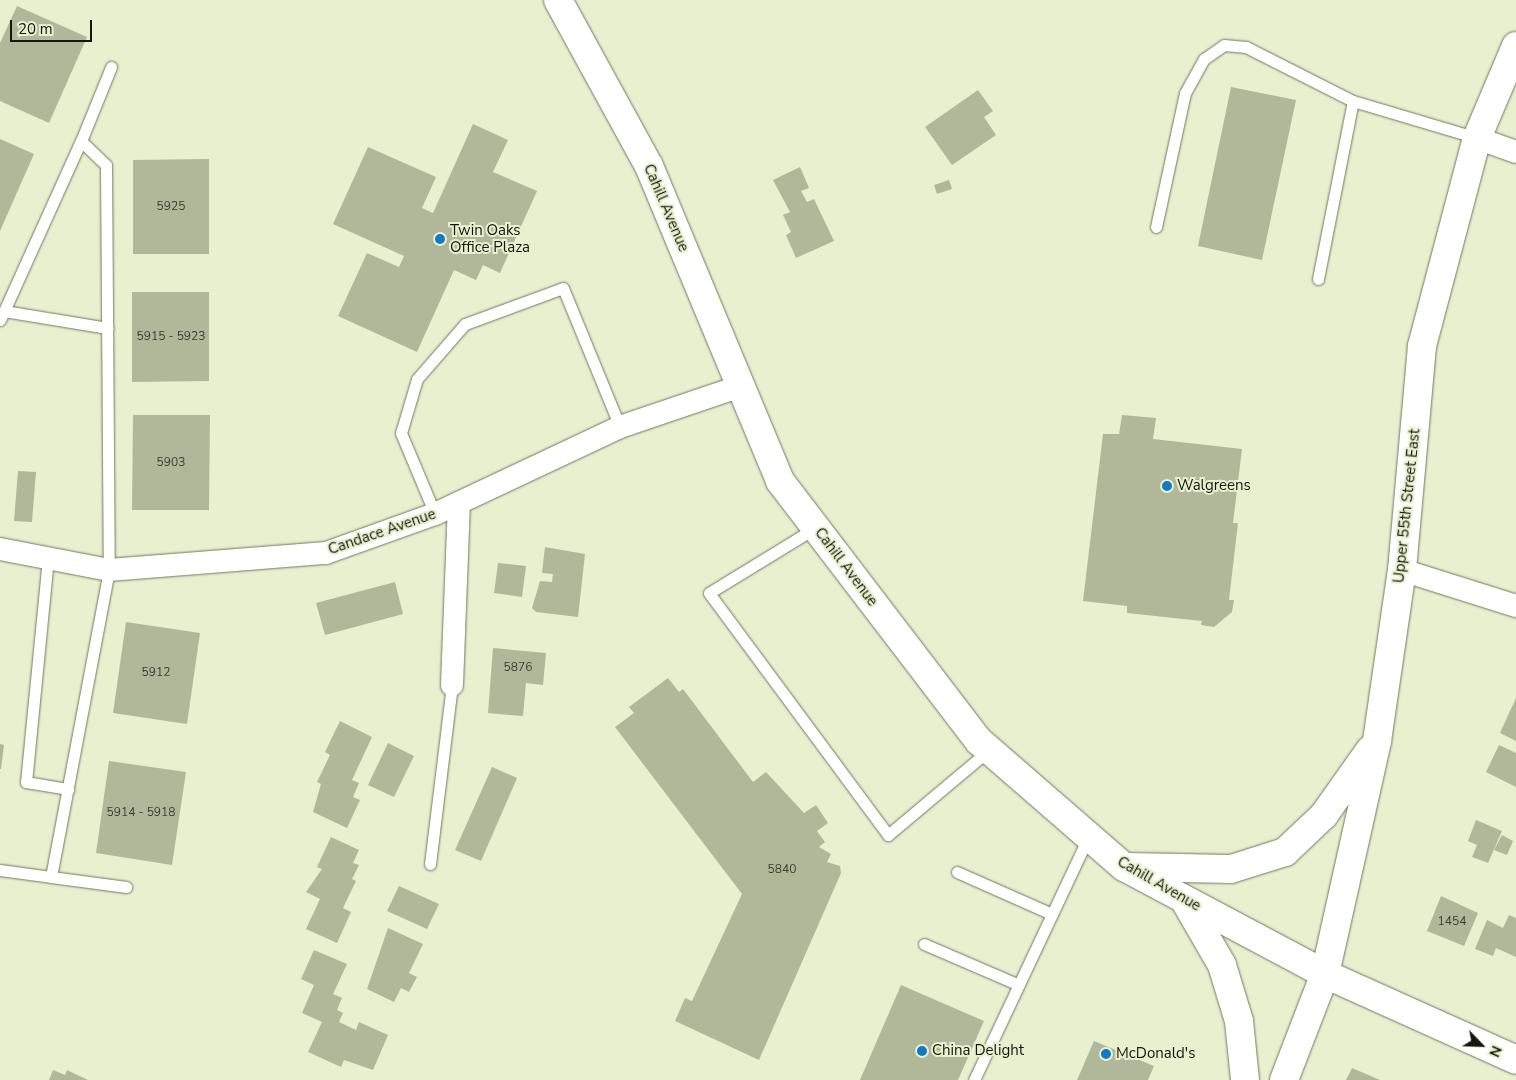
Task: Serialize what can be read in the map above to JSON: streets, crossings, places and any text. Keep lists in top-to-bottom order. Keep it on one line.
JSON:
{"streets":{"street":["Cahill Avenue","Upper 55th Street East","Candace Avenue"]},"crossings":[["Cahill Avenue","Upper 55th Street East"],["Cahill Avenue","Candace Avenue"]],"places":["Twin Oaks Office Plaza","Walgreens","China Delight","McDonald's"],"house_numbers":["5925","5915 - 5923","5903","5876","5912","5914 - 5918","5840","1454"],"scale_bar":"20 m","north":"bottom right"}
